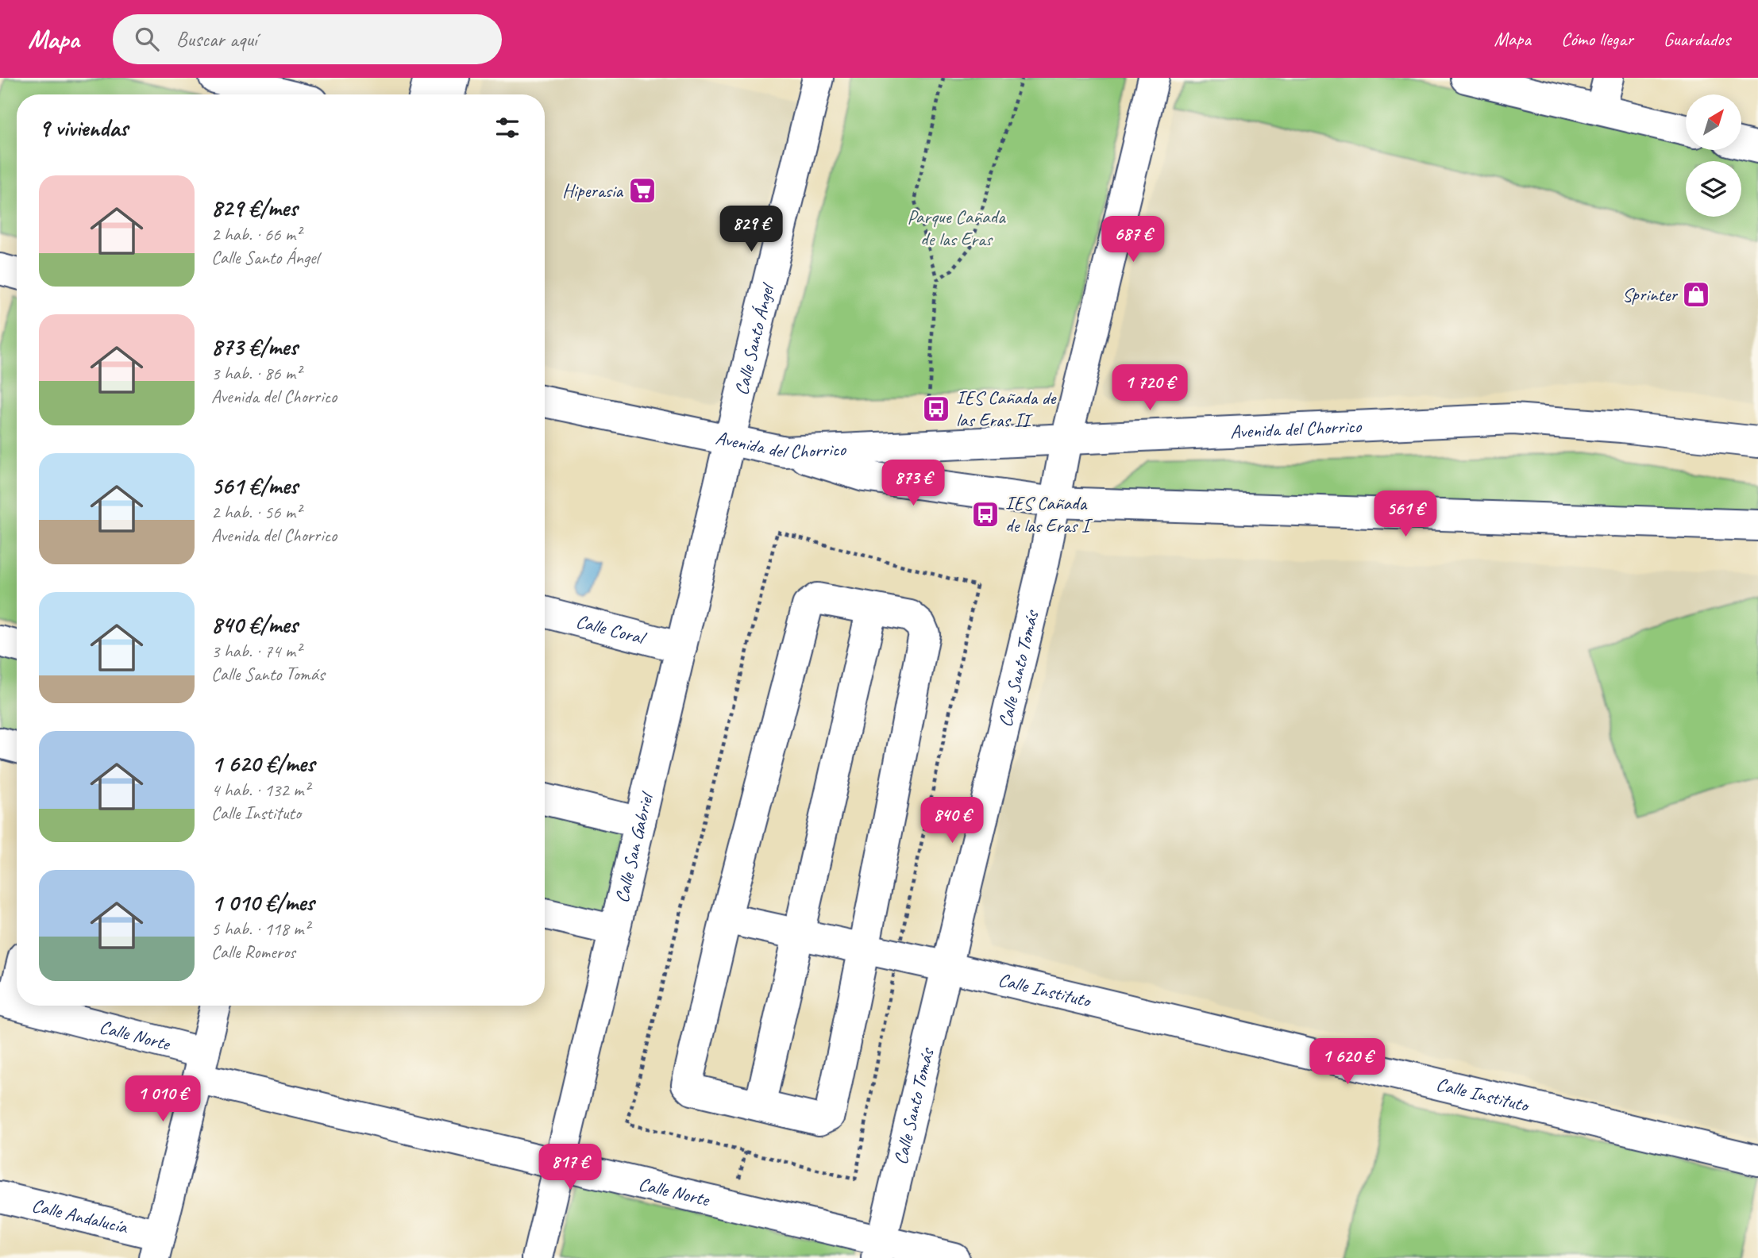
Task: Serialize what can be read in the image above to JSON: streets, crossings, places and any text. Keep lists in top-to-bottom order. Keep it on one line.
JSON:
{"streets":{"street":["Calle Santo Ángel","Avenida del Chorrico","Calle Coral","Calle Santo Tomás","Calle San Gabriel","Calle Instituto","Calle Norte","Calle Andalucía"]},"crossings":[["Calle Santo Ángel","Avenida del Chorrico"],["Calle Santo Ángel","Calle San Gabriel"],["Avenida del Chorrico","Calle Santo Tomás"],["Avenida del Chorrico","Calle San Gabriel"],["Calle Coral","Calle San Gabriel"],["Calle Santo Tomás","Calle Instituto"],["Calle Santo Tomás","Calle Norte"],["Calle San Gabriel","Calle Norte"]],"parks":["Parque Cañada de las Eras"],"places":{"supermarket":["Hiperasia"],"shop":["Sprinter"],"bus stop":["IES Cañada de las Eras II","IES Cañada de las Eras I"]},"north":"top right","page":{"header":"Mapa","search":"Buscar aquí","nav":["Mapa","Cómo llegar","Guardados"],"heading":"9 viviendas","list":[{"name":"829 €/mes","note":"2 hab. · 66 m² · Calle Santo Ángel"},{"name":"873 €/mes","note":"3 hab. · 86 m² · Avenida del Chorrico"},{"name":"561 €/mes","note":"2 hab. · 56 m² · Avenida del Chorrico"},{"name":"840 €/mes","note":"3 hab. · 74 m² · Calle Santo Tomás"},{"name":"1 620 €/mes","note":"4 hab. · 132 m² · Calle Instituto"},{"name":"1 010 €/mes","note":"5 hab. · 118 m² · Calle Romeros"}],"price":["829 €","687 €","1 720 €","873 €","561 €","840 €","1 620 €","1 010 €","817 €"]}}
